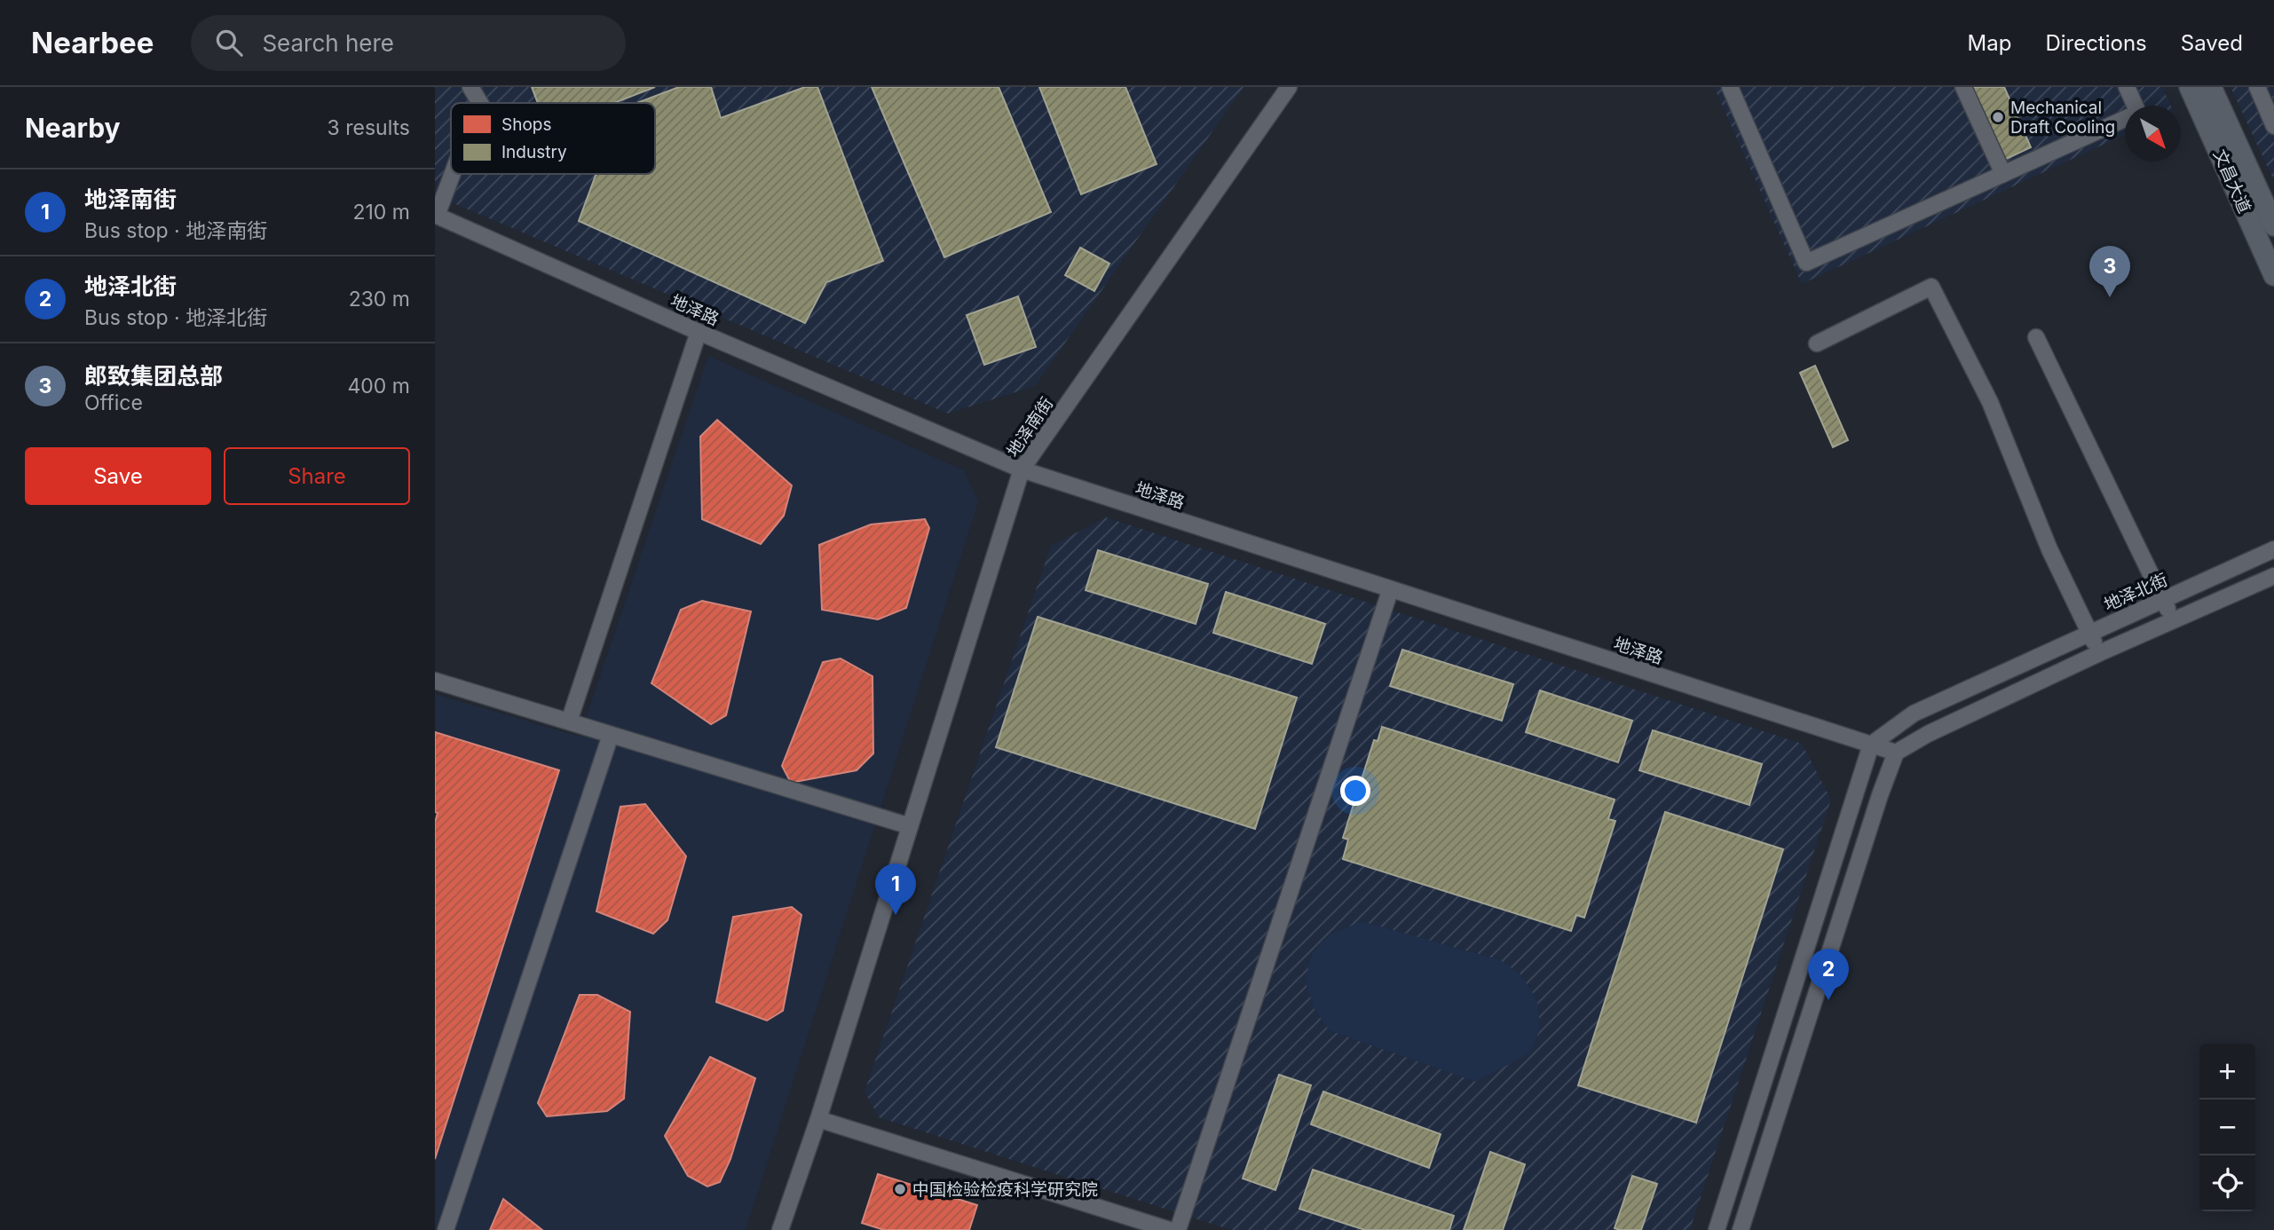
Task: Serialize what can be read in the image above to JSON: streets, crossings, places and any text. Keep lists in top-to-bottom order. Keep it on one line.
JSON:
{"streets":{"main road":["文昌大道"],"street":["地泽路","地泽南街","地泽北街"]},"crossings":[["地泽路","地泽南街"],["地泽路","地泽北街"]],"places":["Mechanical Draft Cooling","中国检验检疫科学研究院"],"legend":["Shops","Industry"],"north":"bottom right","page":{"header":"Nearbee","search":"Search here","nav":["Map","Directions","Saved"],"heading":["Nearby","3 results"],"list":[{"mark":"1","name":"地泽南街","note":"Bus stop · 地泽南街","value":"210 m"},{"mark":"2","name":"地泽北街","note":"Bus stop · 地泽北街","value":"230 m"},{"mark":"3","name":"郎致集团总部","note":"Office","value":"400 m"}],"pins":["3","1","2"],"buttons":["Save","Share"],"map_buttons":["+","−"]}}
